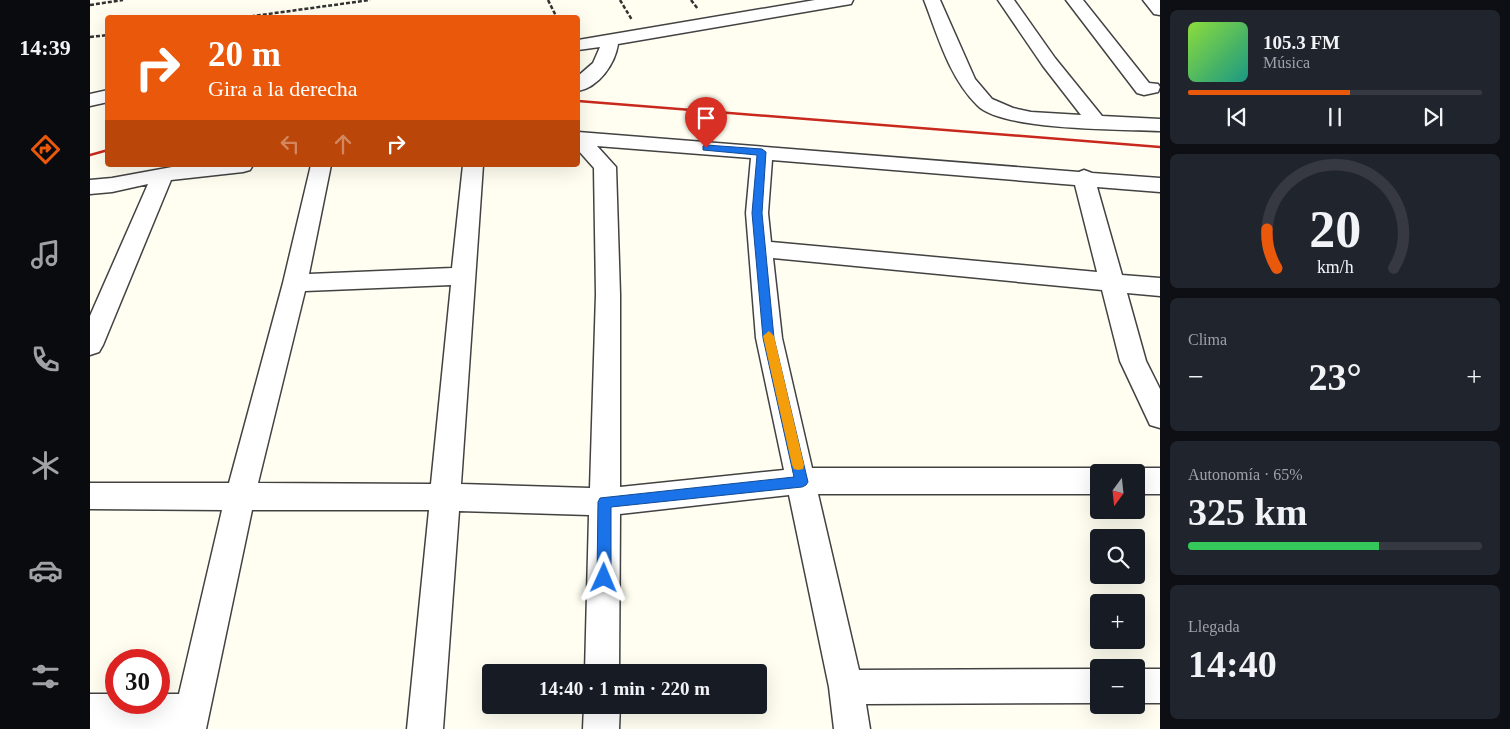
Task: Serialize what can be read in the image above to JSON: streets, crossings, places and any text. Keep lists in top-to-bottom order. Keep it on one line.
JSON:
{"north":"bottom","page":{"tabs":"14:39","turn":["20 m","Gira a la derecha"],"song":["105.3 FM","Música"],"tile":["Clima",["Autonomía · 65%","325 km"],["Llegada","14:40"]],"heat":["−","23°","+"],"map_buttons":["+","−"],"limit":"30","trip":"14:40 · 1 min · 220 m","gauge":["20","km/h"]}}
